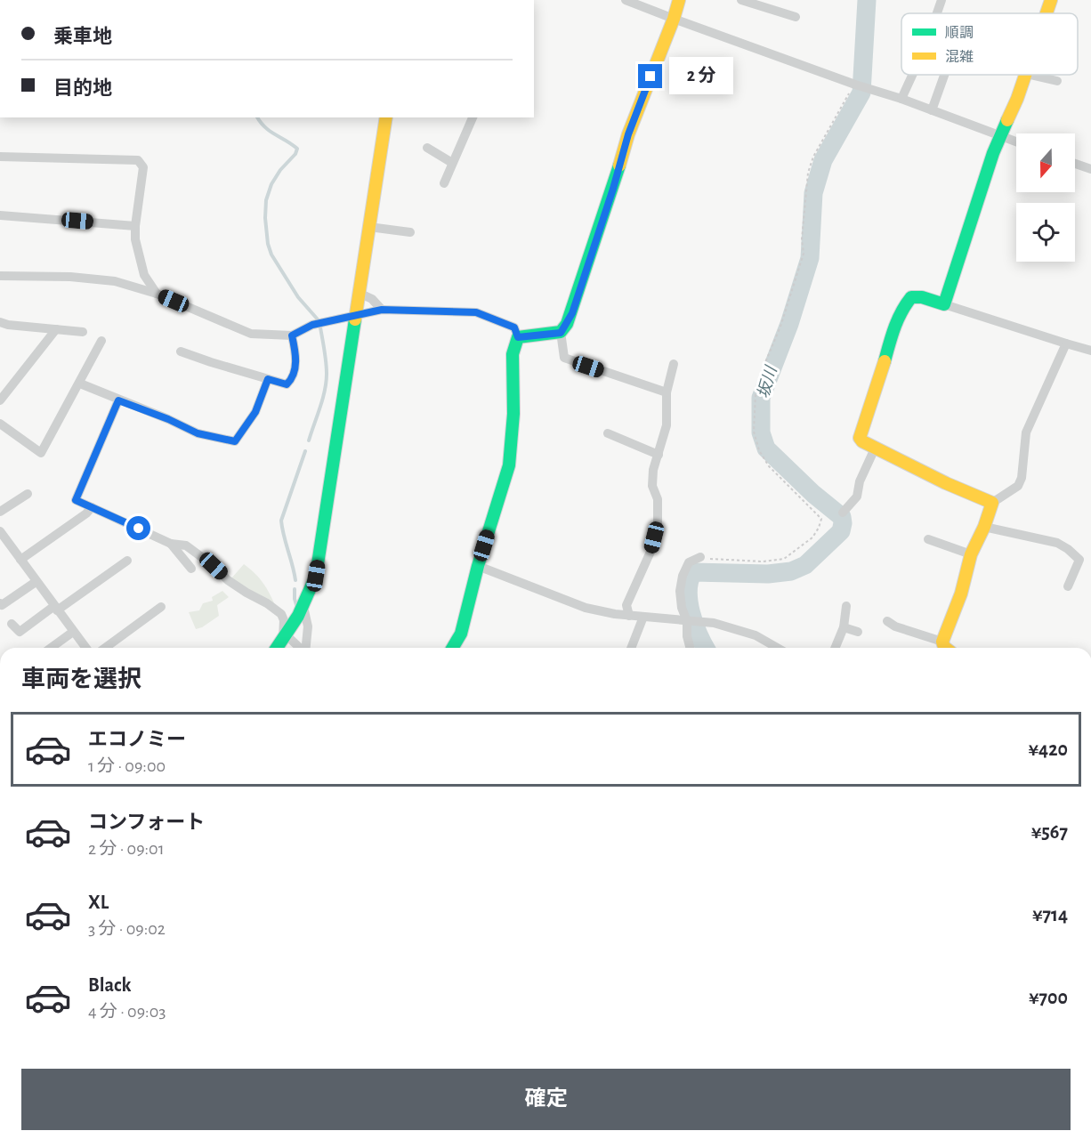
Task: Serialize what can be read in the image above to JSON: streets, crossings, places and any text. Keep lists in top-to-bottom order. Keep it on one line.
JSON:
{"water":["坂川"],"legend":["順調","混雑"],"north":"bottom","page":{"banner":["乗車地","目的地"],"bubble":"2 分","heading":"車両を選択","list":[{"name":"エコノミー","note":"1 分 · 09:00","value":"¥420"},{"name":"コンフォート","note":"2 分 · 09:01","value":"¥567"},{"name":"XL","note":"3 分 · 09:02","value":"¥714"},{"name":"Black","note":"4 分 · 09:03","value":"¥700"}],"buttons":"確定"}}
